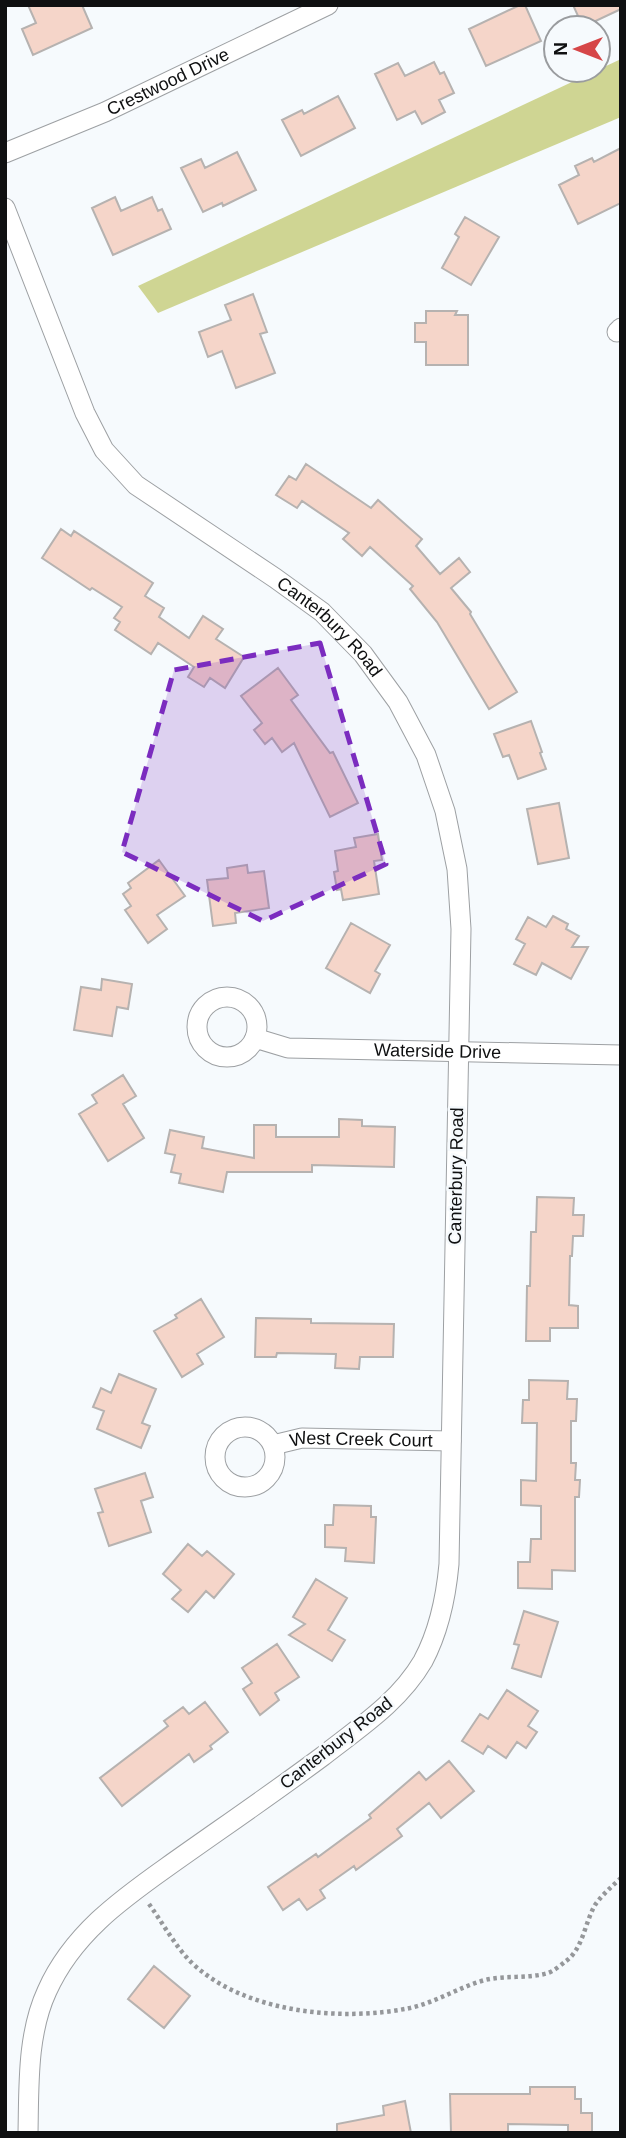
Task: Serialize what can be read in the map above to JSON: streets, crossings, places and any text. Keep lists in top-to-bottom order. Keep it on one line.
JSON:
{"streets":{"street":["Crestwood Drive","Canterbury Road","Waterside Drive","West Creek Court"]},"crossings":[["Canterbury Road","Waterside Drive"],["Canterbury Road","West Creek Court"]],"north":"left"}
